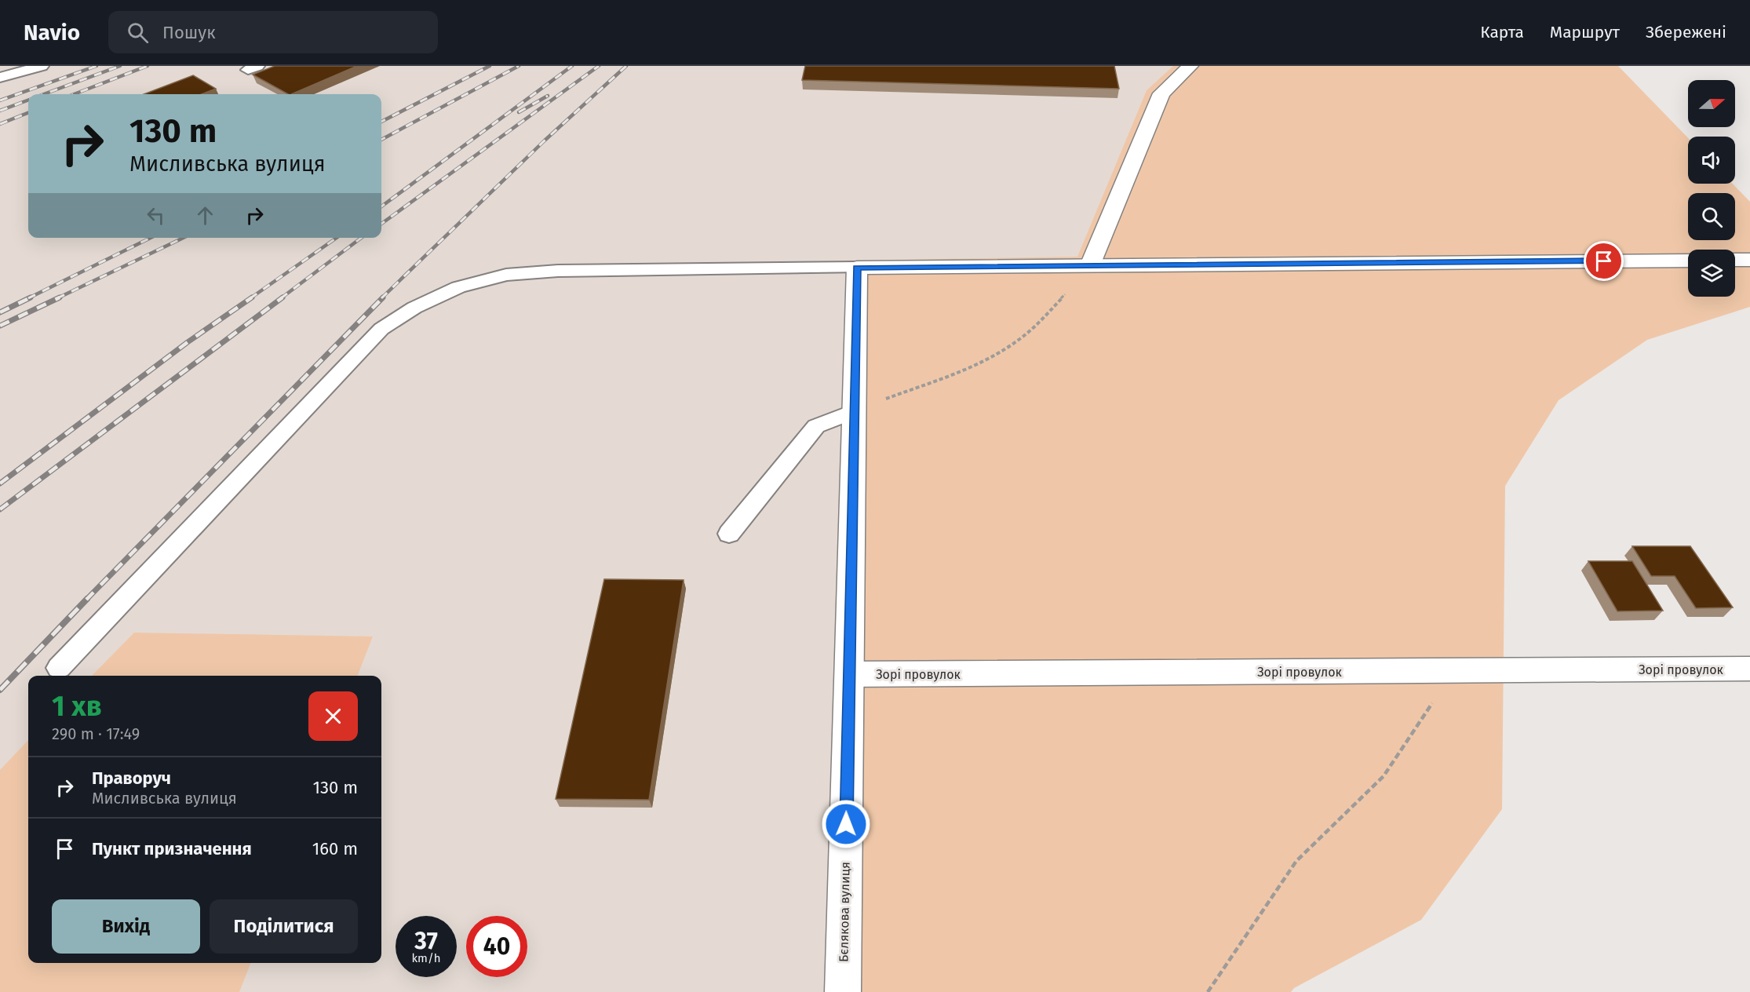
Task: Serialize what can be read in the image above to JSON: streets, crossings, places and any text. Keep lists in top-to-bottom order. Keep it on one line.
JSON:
{"streets":{"street":["Зорі провулок","Бєлякова вулиця"]},"crossings":[["Зорі провулок","Бєлякова вулиця"]],"north":"right","page":{"header":"Navio","search":"Пошук","nav":["Карта","Маршрут","Збережені"],"turn":["130 m","Мисливська вулиця"],"heading":["1 хв","290 m · 17:49"],"list":[{"name":"Праворуч","note":"Мисливська вулиця","value":"130 m"},{"name":"Пункт призначення","value":"160 m"}],"buttons":["Вихід","Поділитися"],"speed":"37 km/h","limit":"40"}}
